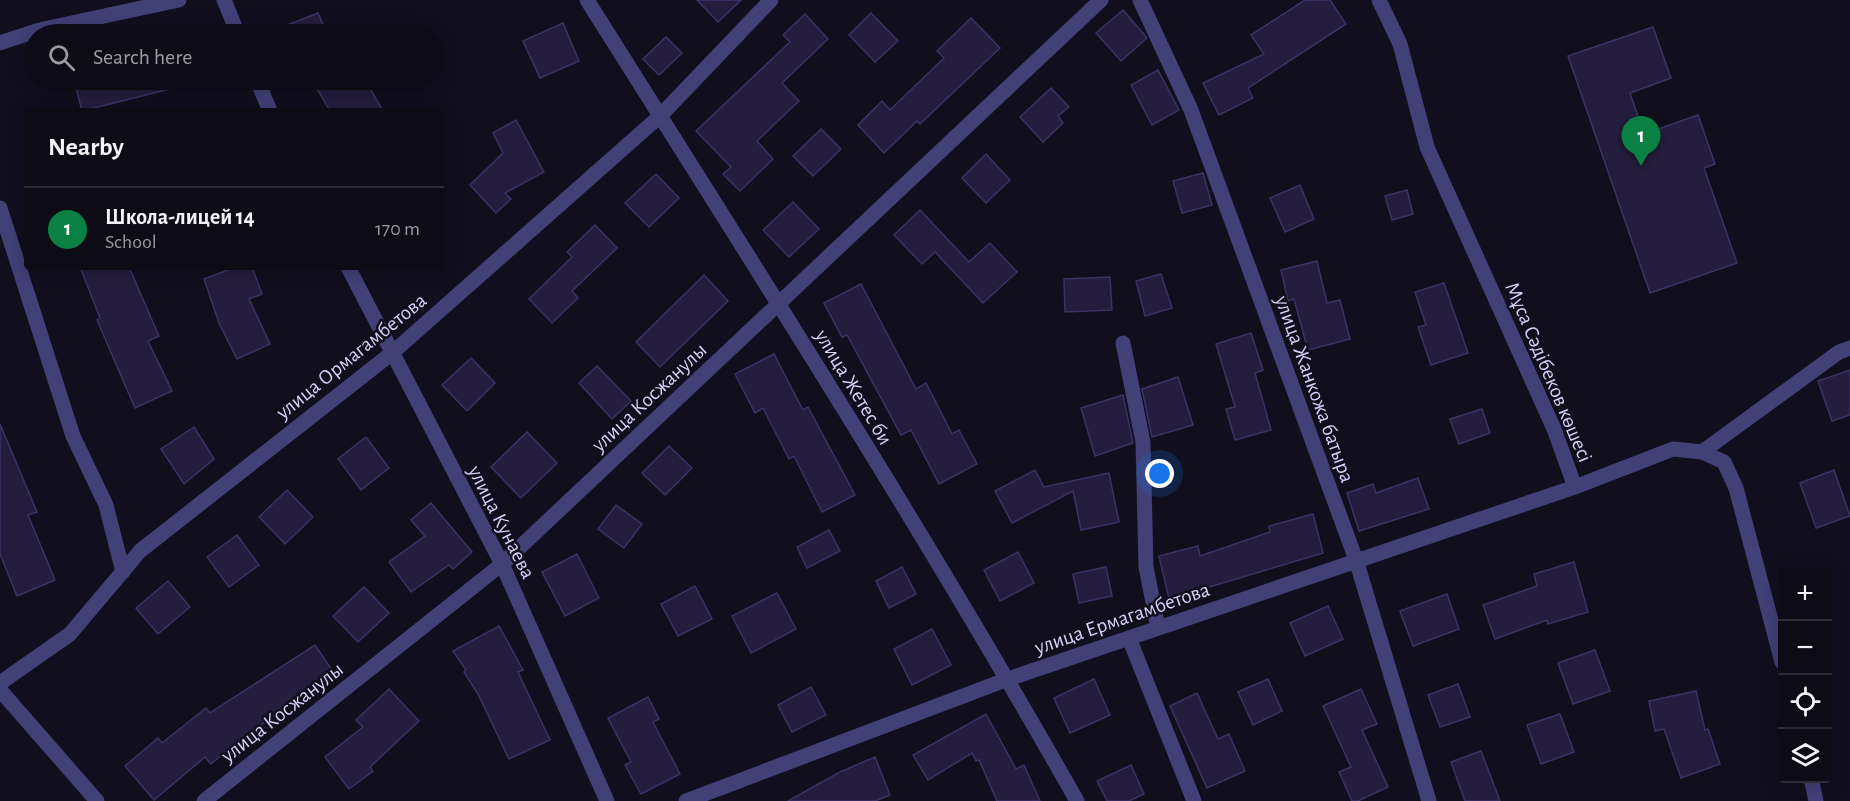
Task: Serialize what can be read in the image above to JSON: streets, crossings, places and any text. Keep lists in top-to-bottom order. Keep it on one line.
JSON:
{"streets":{"street":["улица Ормагамбетова","Мұса Сәдібеков көшесі","улица Жетес би","улица Жанкожа батыра","улица Косжанулы","улица Кунаева","улица Ермагамбетова"]},"crossings":[["улица Ормагамбетова","улица Жетес би"],["улица Ормагамбетова","улица Кунаева"],["Мұса Сәдібеков көшесі","улица Ермагамбетова"],["улица Жетес би","улица Косжанулы"],["улица Жетес би","улица Ермагамбетова"],["улица Жанкожа батыра","улица Ермагамбетова"],["улица Косжанулы","улица Кунаева"]],"page":{"search":"Search here","heading":"Nearby","pins":"1","list":[{"mark":"1","name":"Школа-лицей 14","note":"School","value":"170 m"}],"map_buttons":["+","−"]}}
